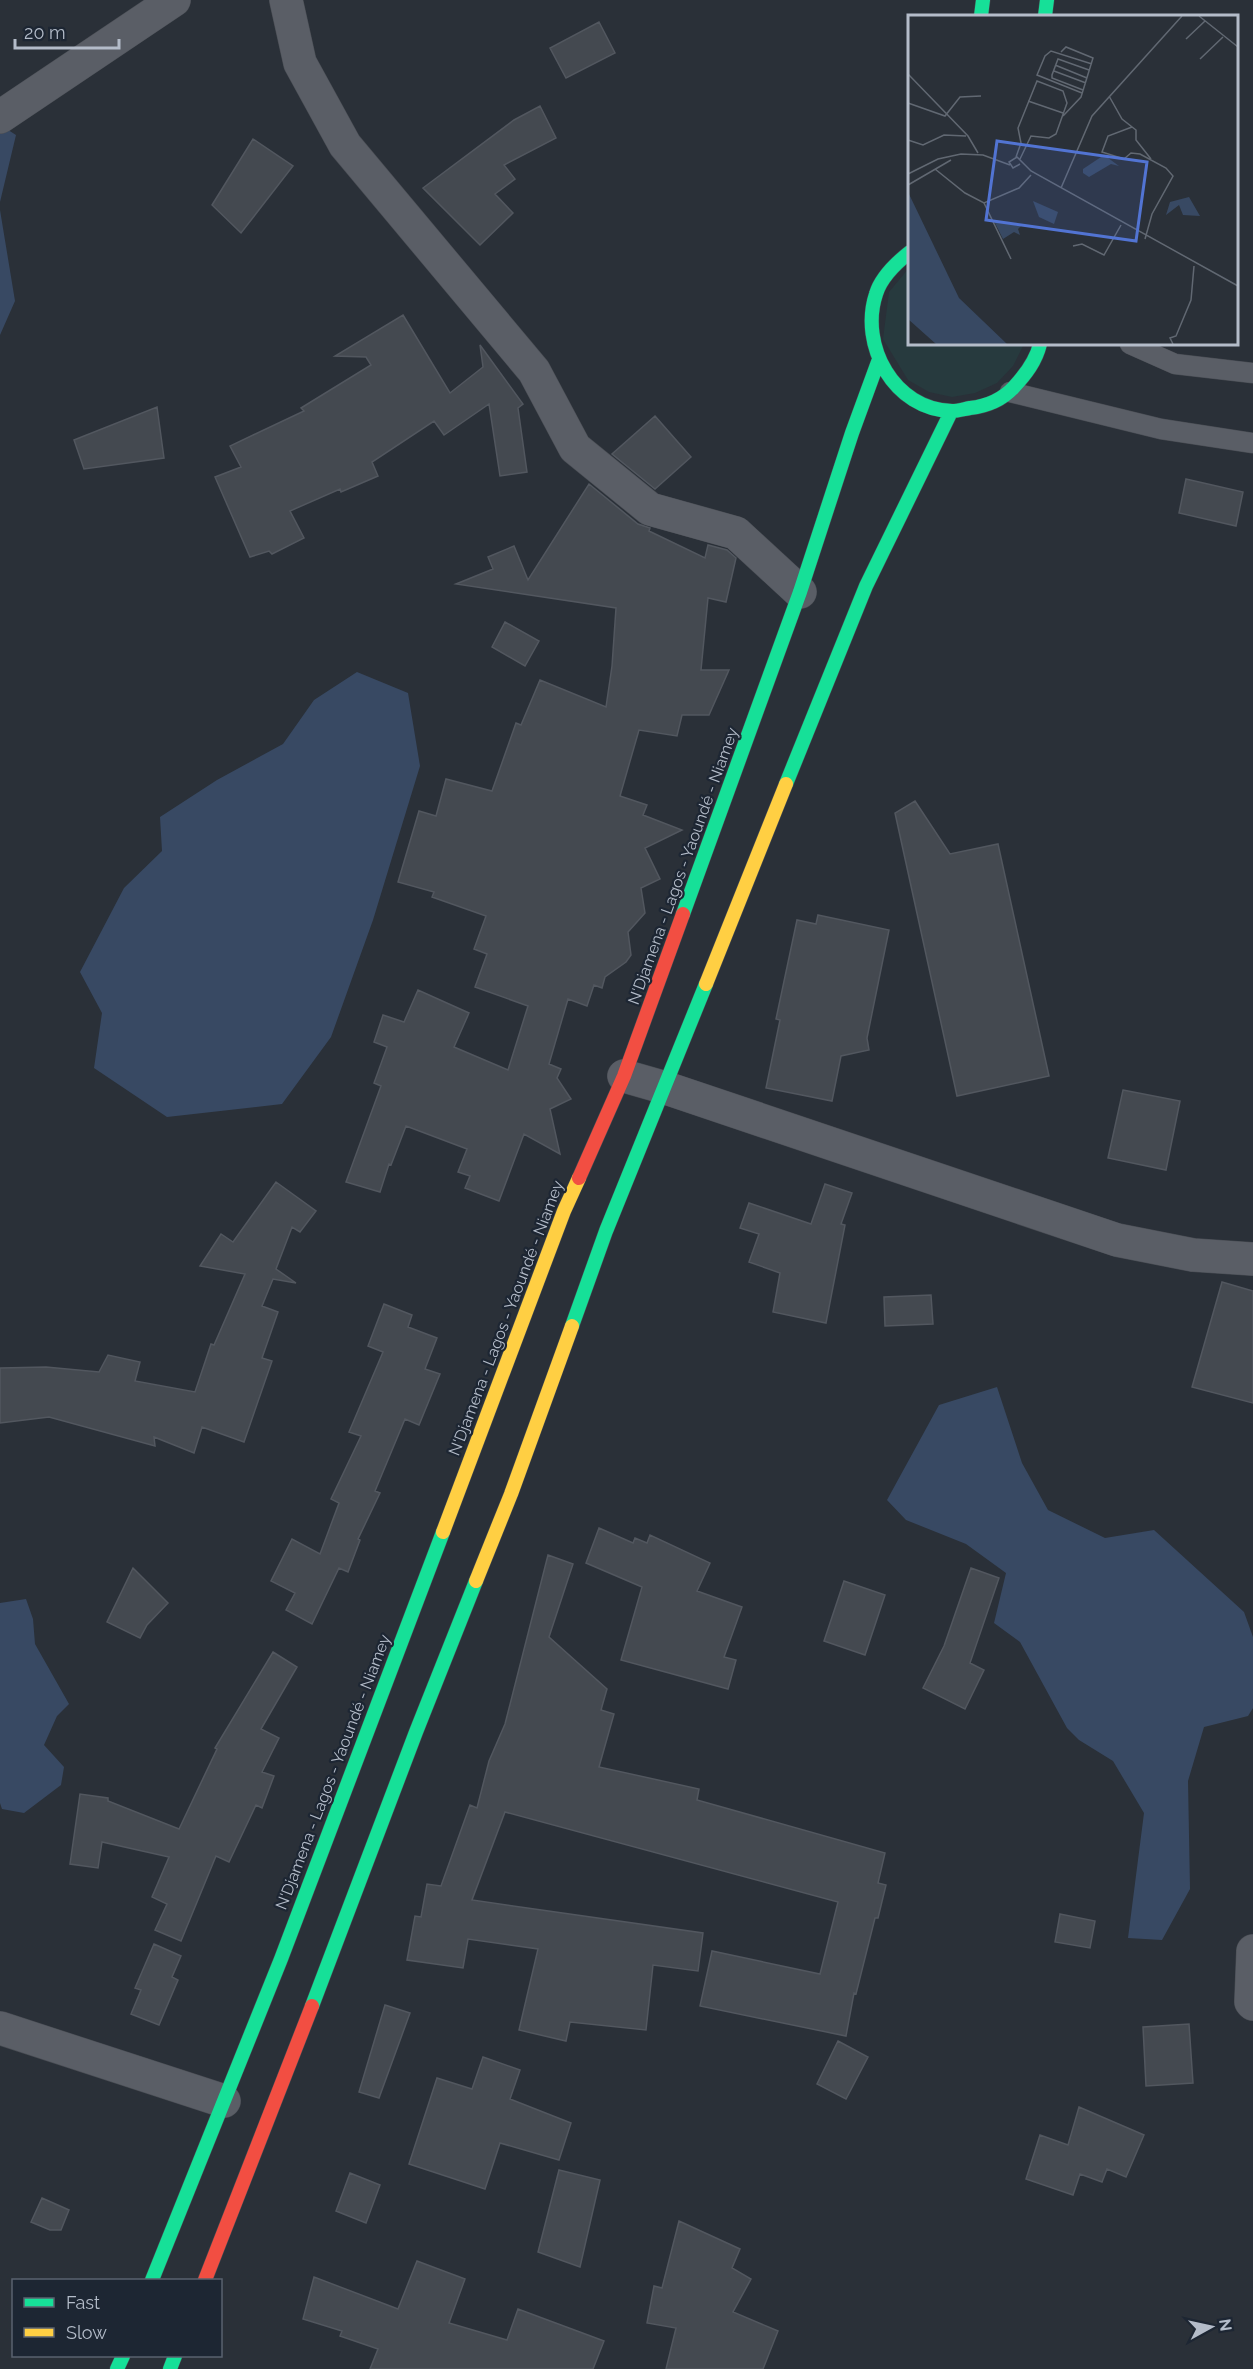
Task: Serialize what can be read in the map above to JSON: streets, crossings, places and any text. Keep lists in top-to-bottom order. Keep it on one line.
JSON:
{"streets":{"highway":["N'Djamena - Lagos - Yaoundé - Niamey"]},"legend":["Fast","Slow"],"scale_bar":"20 m","north":"right"}
